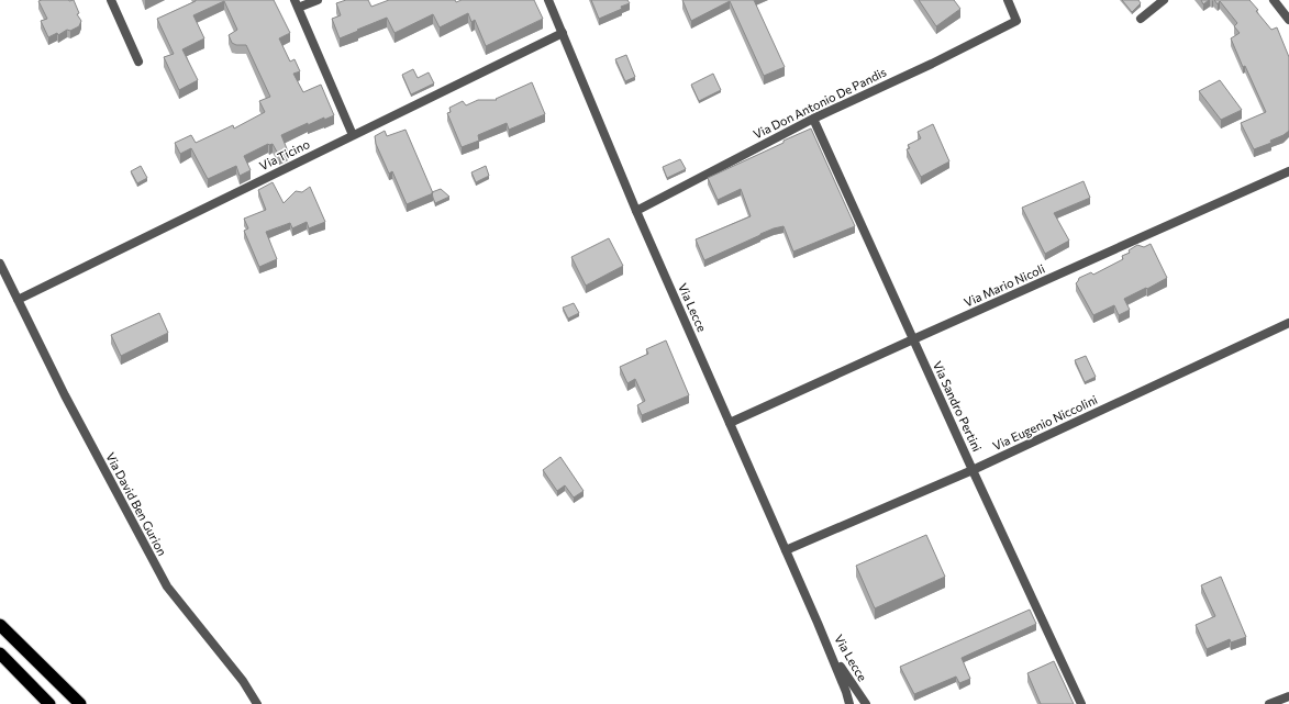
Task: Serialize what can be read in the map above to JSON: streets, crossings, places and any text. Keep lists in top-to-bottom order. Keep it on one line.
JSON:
{"streets":{"street":["Via Don Antonio De Pandis","Via Ticino","Via Mario Nicoli","Via Lecce","Via Sandro Pertini","Via Eugenio Niccolini","Via David Ben Gurion"]},"crossings":[["Via Don Antonio De Pandis","Via Lecce"],["Via Don Antonio De Pandis","Via Sandro Pertini"],["Via Ticino","Via Lecce"],["Via Ticino","Via David Ben Gurion"],["Via Mario Nicoli","Via Lecce"],["Via Mario Nicoli","Via Sandro Pertini"],["Via Lecce","Via Eugenio Niccolini"],["Via Sandro Pertini","Via Eugenio Niccolini"]]}
